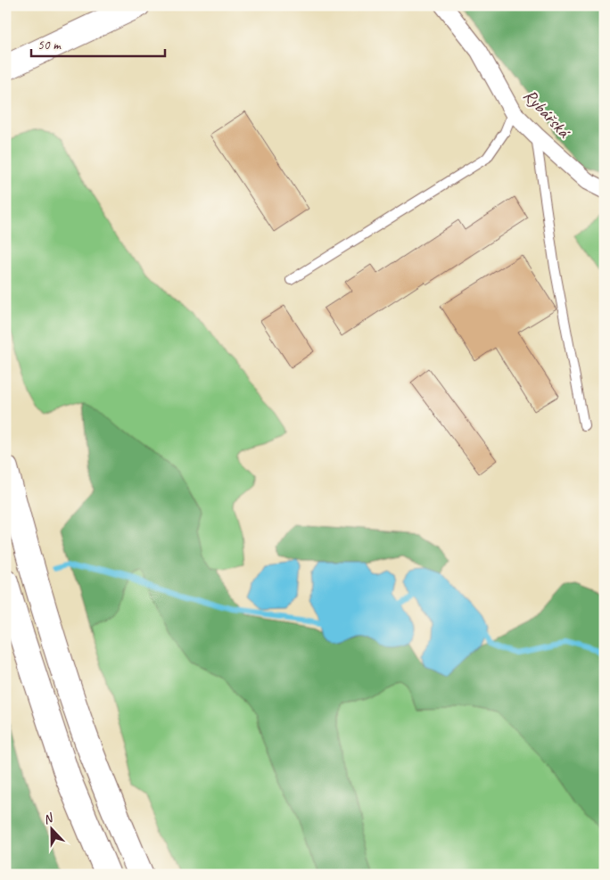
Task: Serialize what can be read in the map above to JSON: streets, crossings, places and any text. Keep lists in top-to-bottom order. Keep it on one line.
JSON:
{"streets":{"street":["Rybářská"]},"scale_bar":"50 m","north":"top"}
